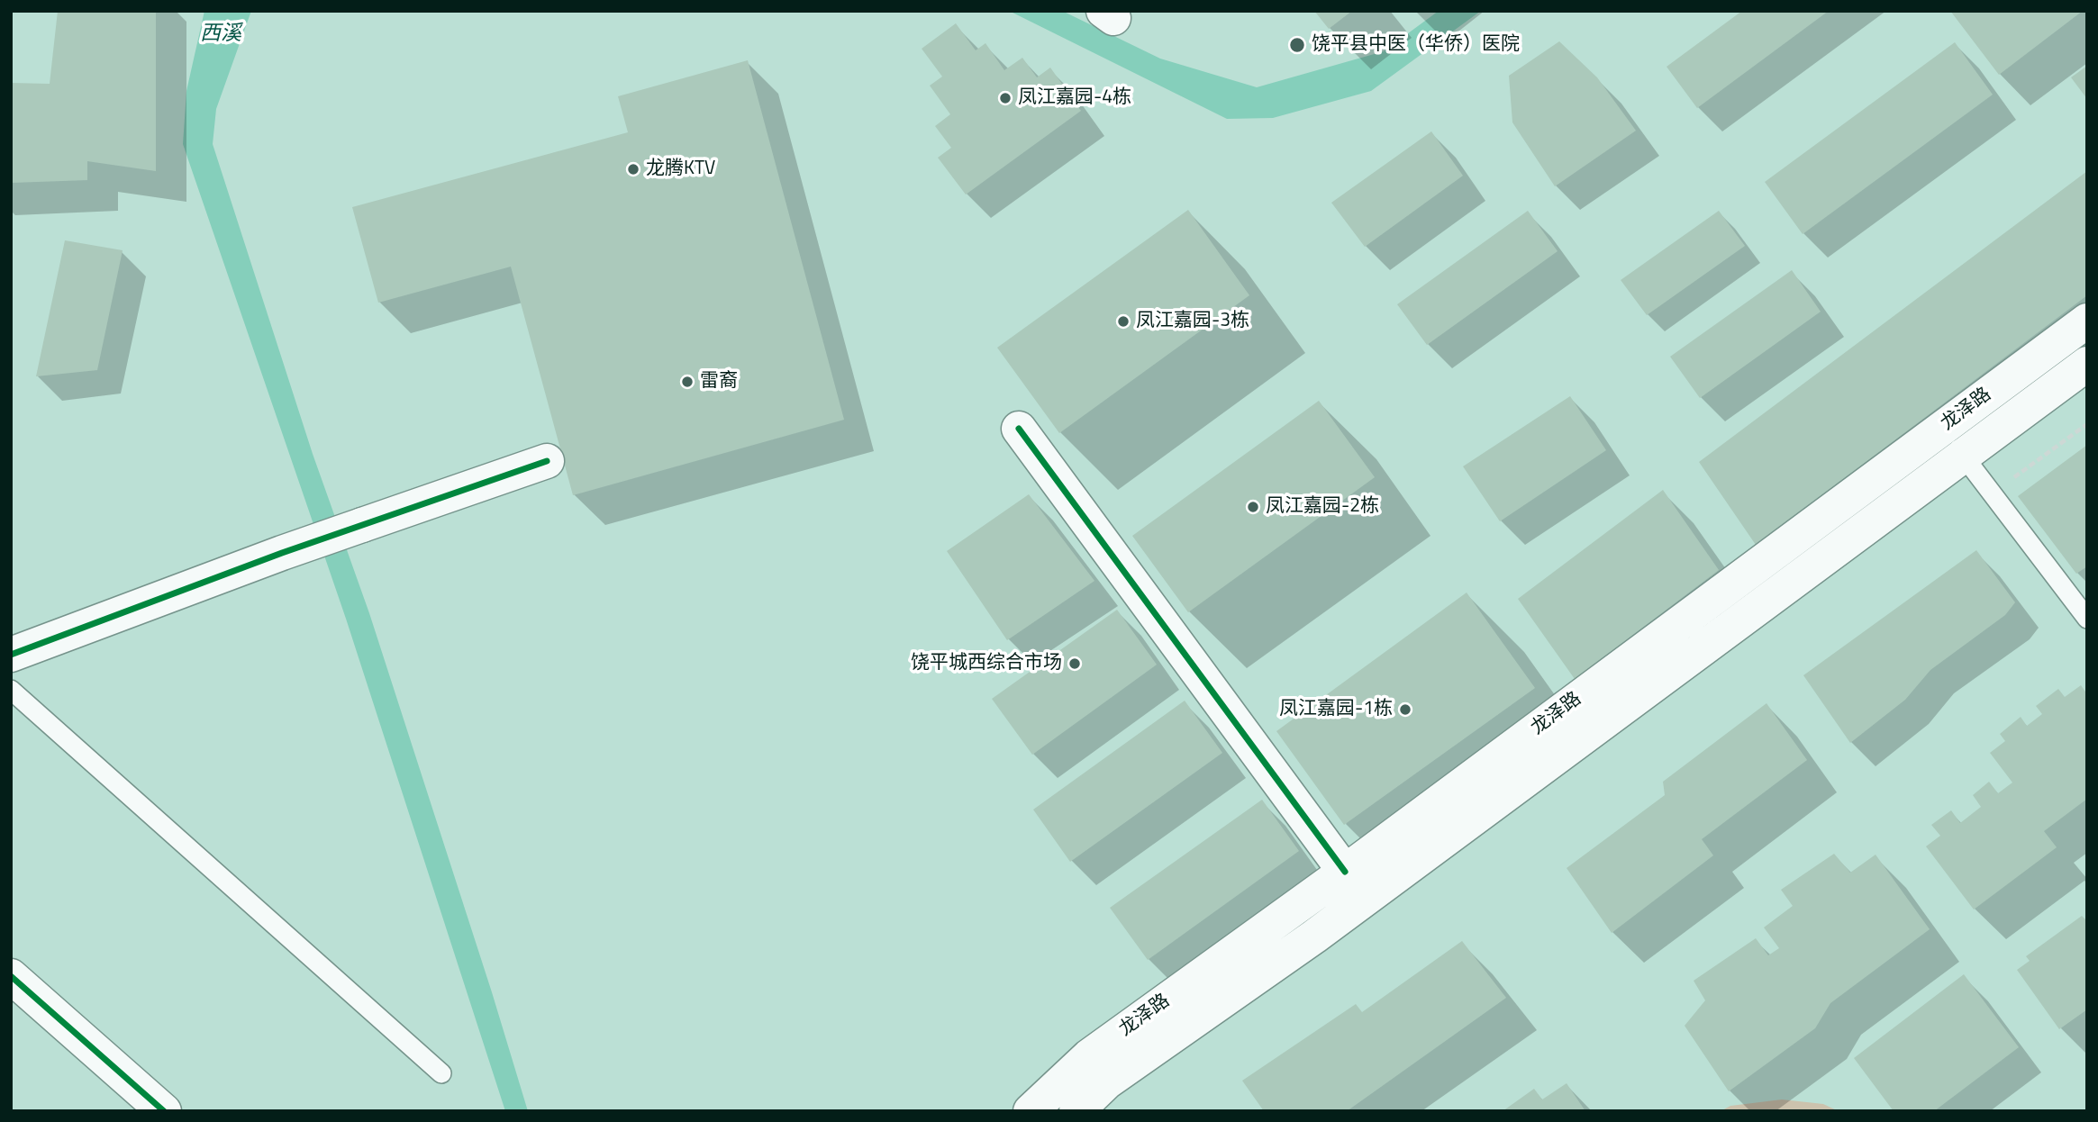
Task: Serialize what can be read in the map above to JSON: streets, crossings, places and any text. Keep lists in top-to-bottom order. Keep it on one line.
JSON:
{"streets":{"main road":["龙泽路"]},"water":["西溪"],"places":["饶平县中医（华侨）医院","凤江嘉园-4栋","龙腾KTV","凤江嘉园-3栋","雷裔","凤江嘉园-2栋","饶平城西综合市场","凤江嘉园-1栋"]}
